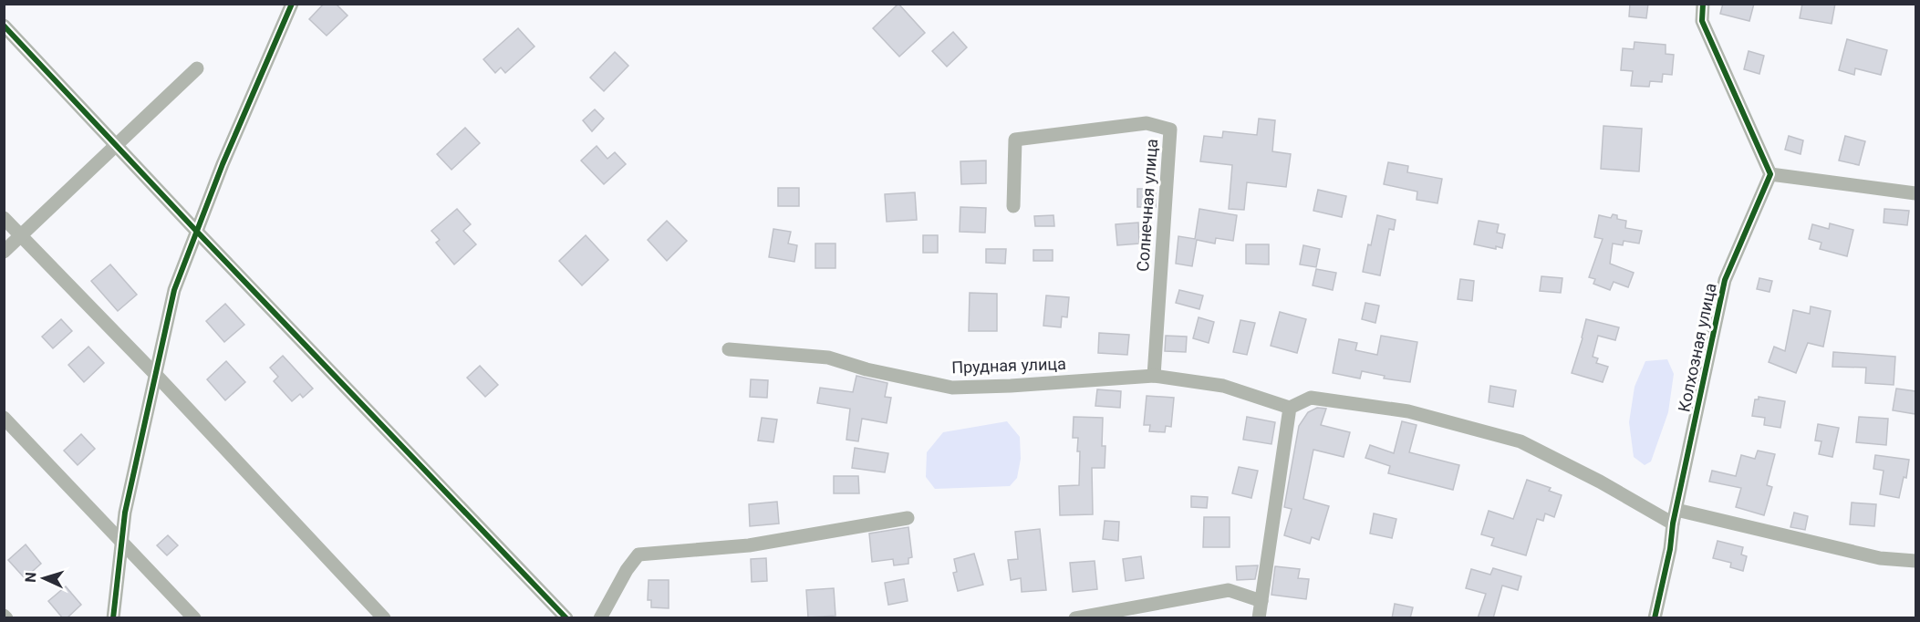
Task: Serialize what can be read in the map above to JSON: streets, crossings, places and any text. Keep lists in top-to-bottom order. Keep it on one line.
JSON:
{"streets":{"street":["Солнечная улица","Колхозная улица","Прудная улица"]},"crossings":[["Солнечная улица","Прудная улица"]],"north":"left"}
